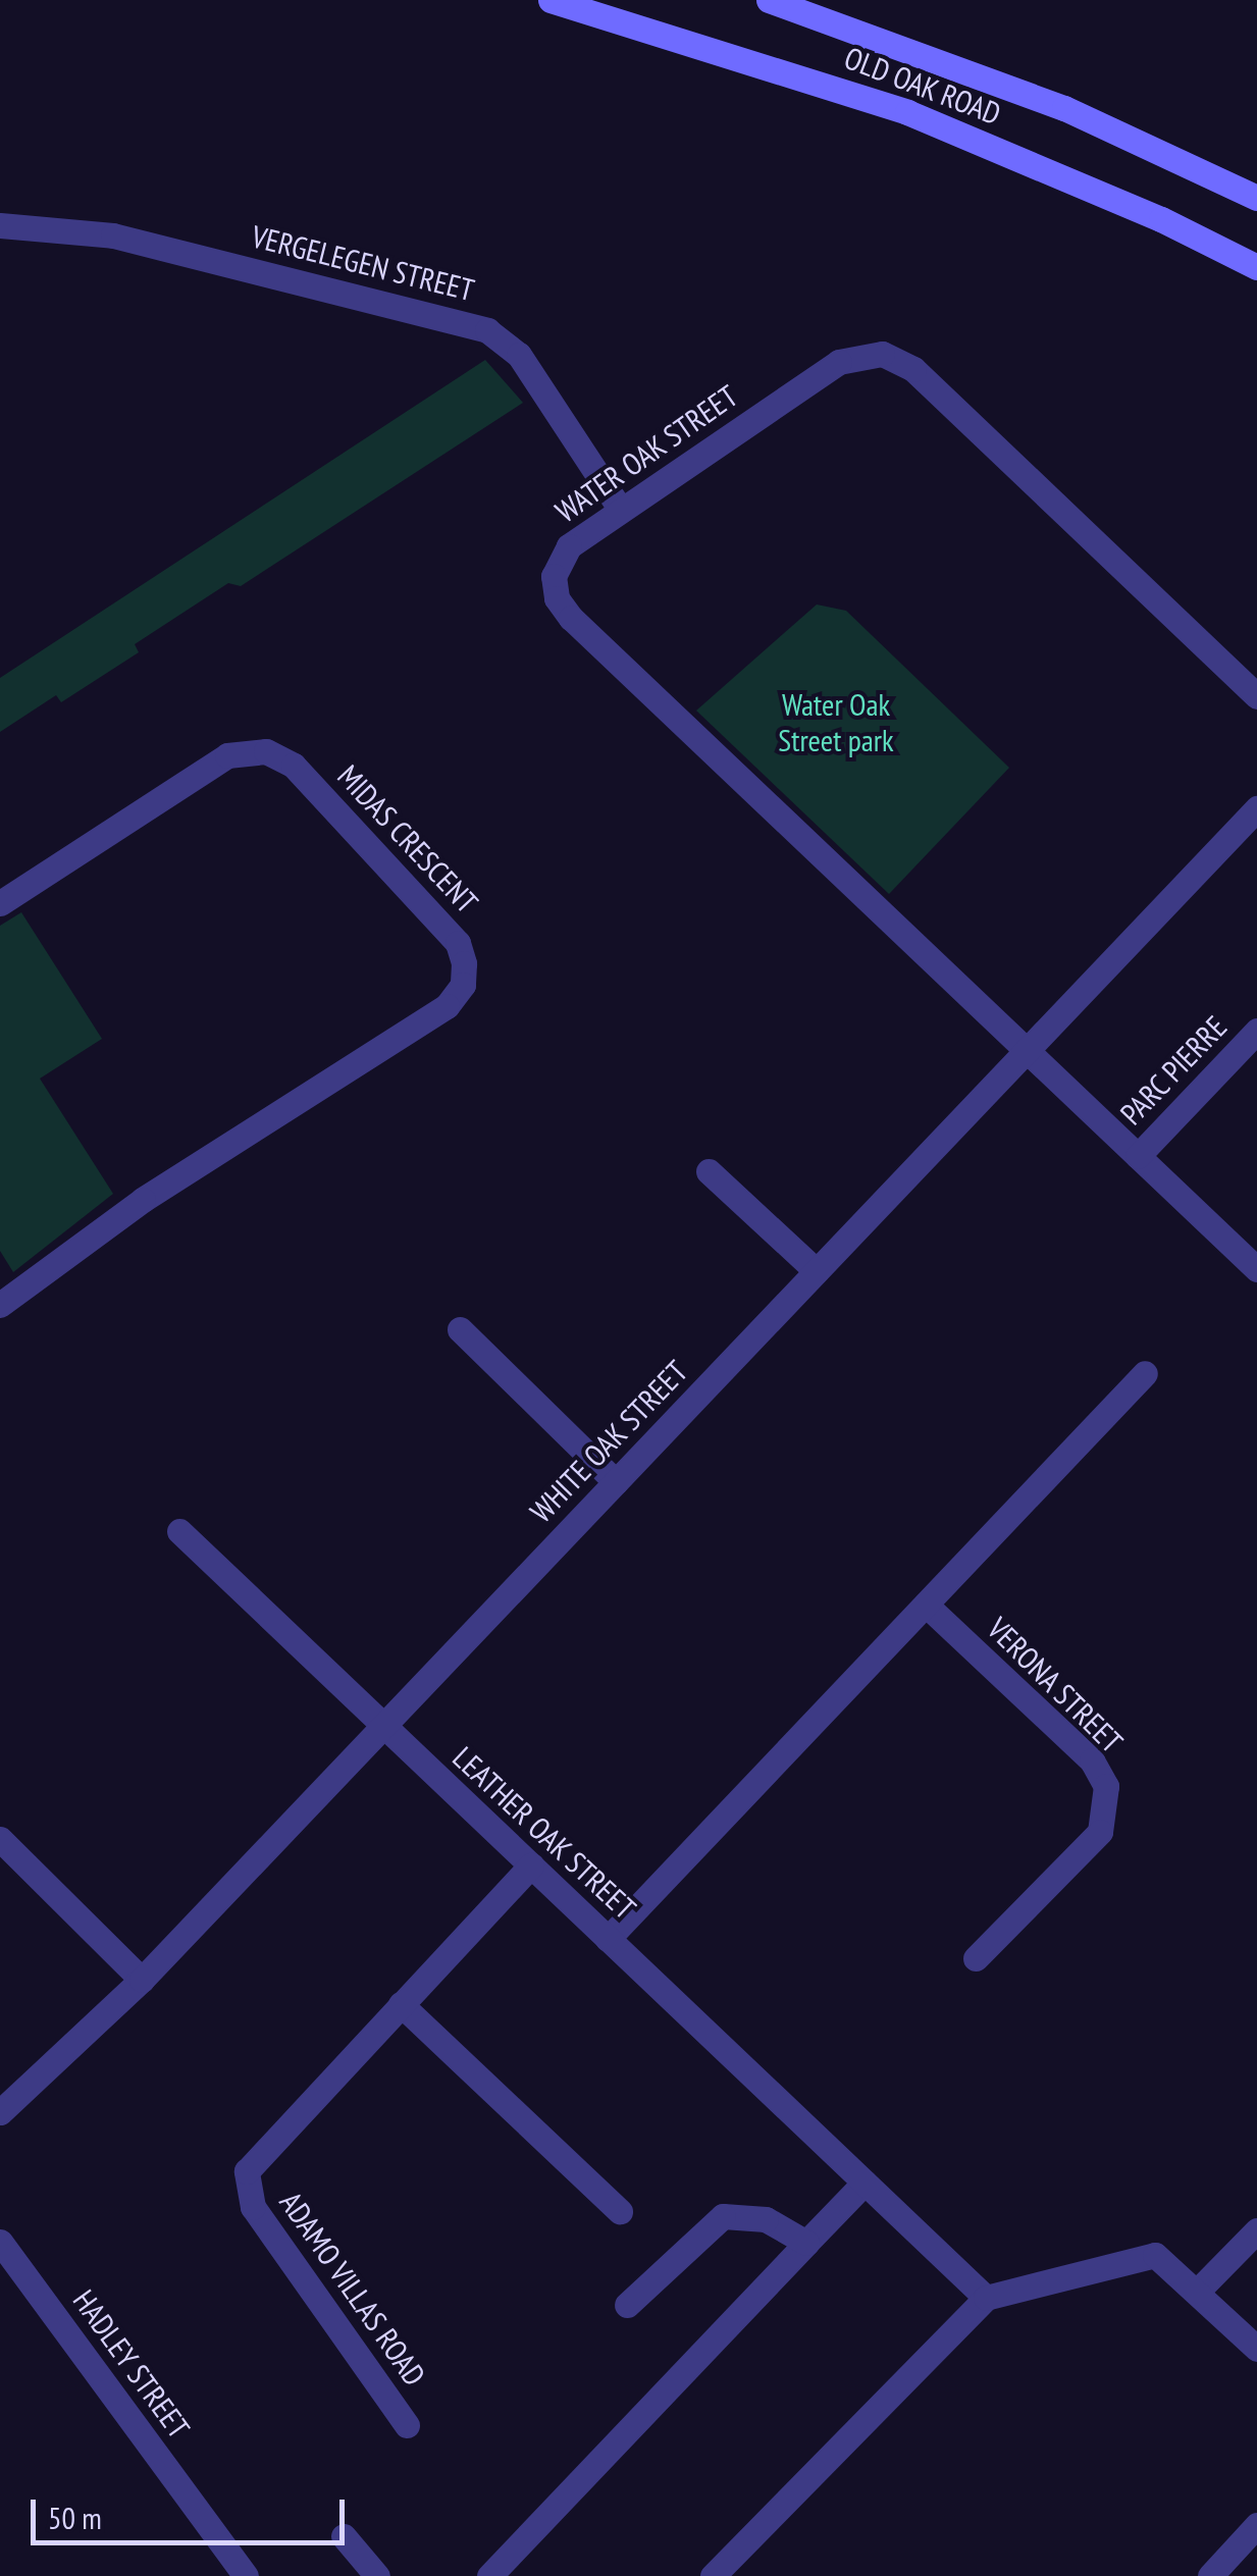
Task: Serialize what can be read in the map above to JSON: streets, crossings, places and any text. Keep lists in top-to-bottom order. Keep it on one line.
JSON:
{"streets":{"main road":["OLD OAK ROAD"],"street":["VERGELEGEN STREET","WATER OAK STREET","MIDAS CRESCENT","PARC PIERRE","WHITE OAK STREET","VERONA STREET","LEATHER OAK STREET","ADAMO VILLAS ROAD","HADLEY STREET"]},"crossings":[["VERGELEGEN STREET","WATER OAK STREET"],["WATER OAK STREET","WHITE OAK STREET"],["WHITE OAK STREET","LEATHER OAK STREET"],["LEATHER OAK STREET","ADAMO VILLAS ROAD"]],"parks":["Water Oak Street park"],"scale_bar":"50 m"}
